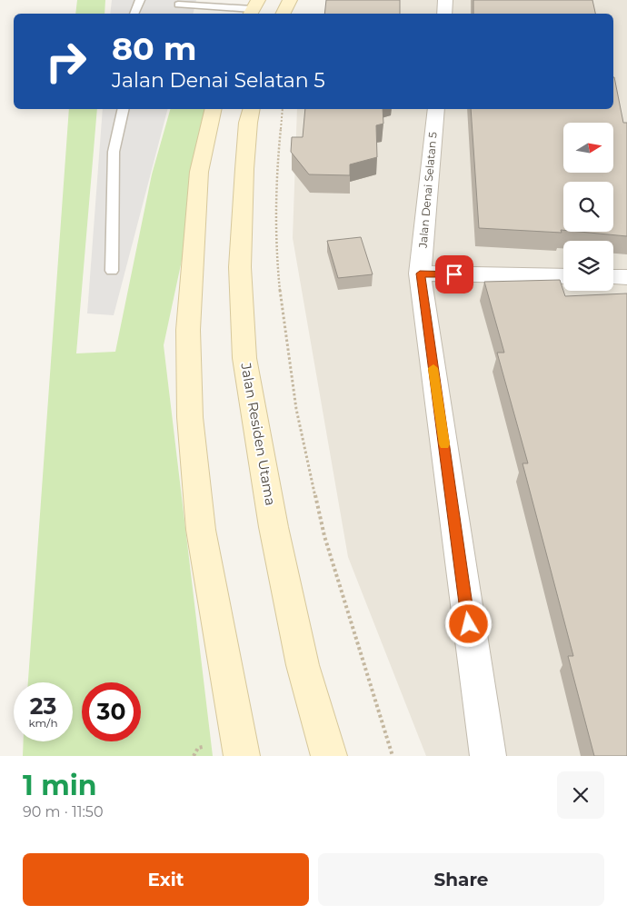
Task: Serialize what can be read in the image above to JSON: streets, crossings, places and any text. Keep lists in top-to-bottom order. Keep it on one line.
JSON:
{"streets":{"street":["Jalan Denai Selatan 5","Jalan Residen Utama"]},"north":"right","page":{"turn":["80 m","Jalan Denai Selatan 5"],"speed":"23 km/h","limit":"30","heading":["1 min","90 m · 11:50"],"buttons":["Exit","Share"]}}
